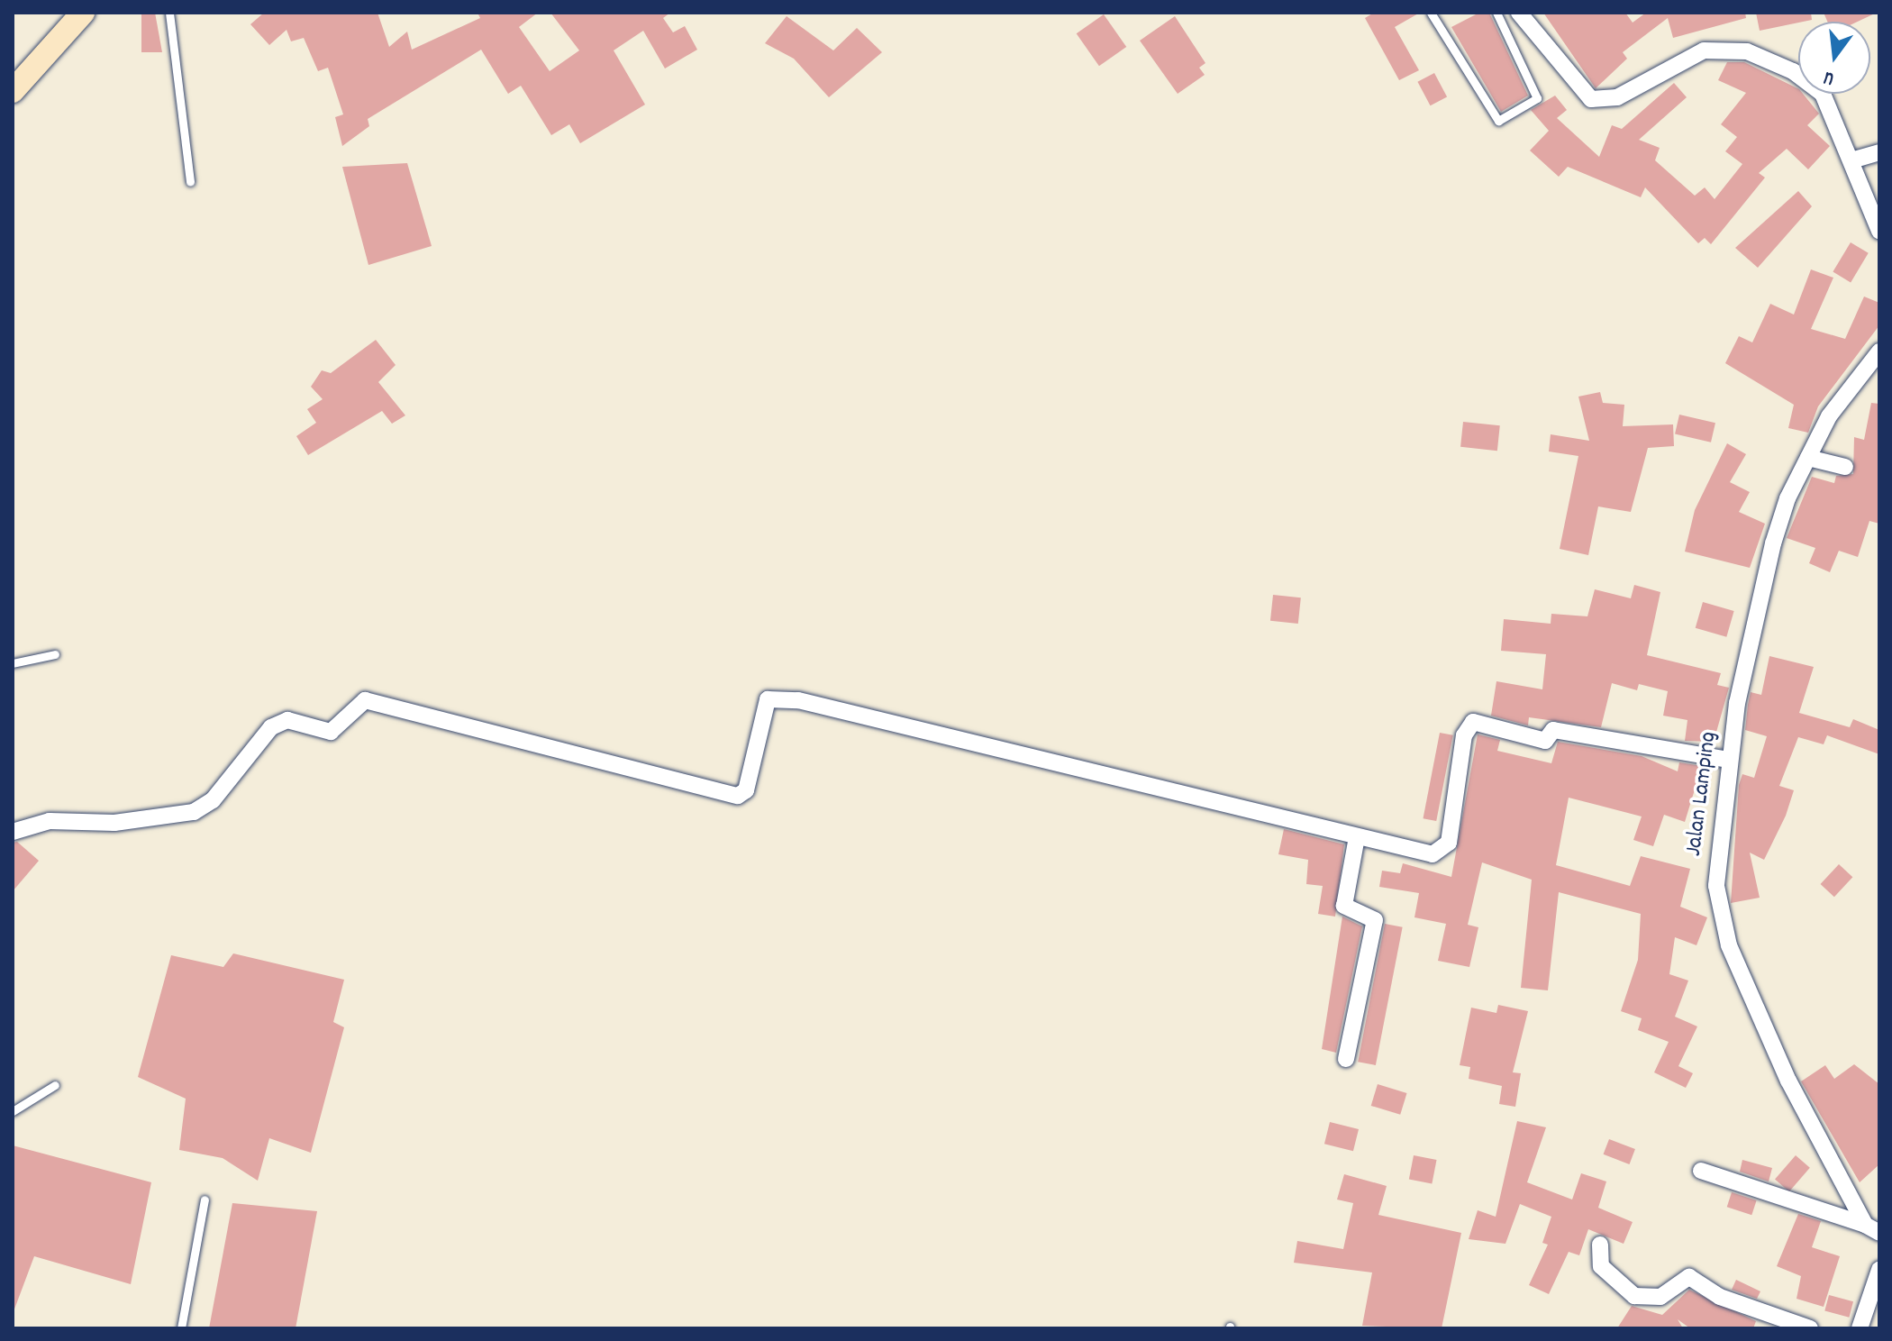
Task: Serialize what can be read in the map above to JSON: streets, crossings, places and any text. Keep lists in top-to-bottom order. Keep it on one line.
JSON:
{"streets":{"street":["Jalan Lamping"]},"north":"bottom"}
